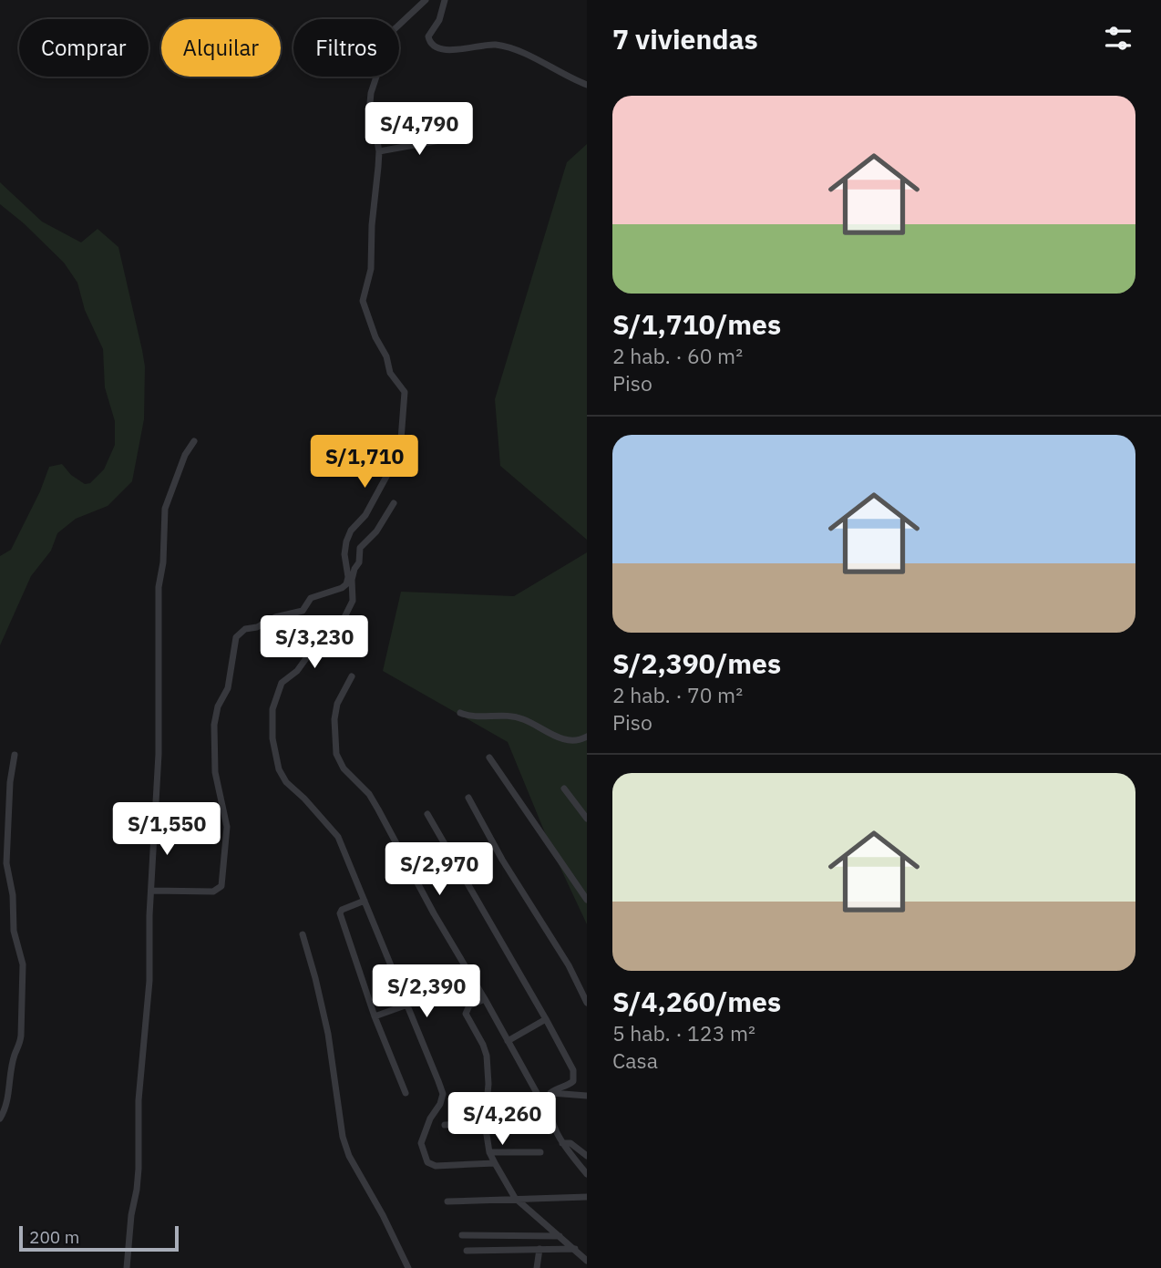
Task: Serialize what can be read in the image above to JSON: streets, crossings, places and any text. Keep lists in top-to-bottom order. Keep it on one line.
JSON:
{"scale_bar":"200 m","page":{"heading":"7 viviendas","chip":["Comprar","Alquilar","Filtros"],"list":[{"name":"S/1,710/mes","note":"2 hab. · 60 m² · Piso"},{"name":"S/2,390/mes","note":"2 hab. · 70 m² · Piso"},{"name":"S/4,260/mes","note":"5 hab. · 123 m² · Casa"}],"price":["S/4,790","S/1,710","S/3,230","S/1,550","S/2,970","S/2,390","S/4,260"],"scale":"200 m"}}
